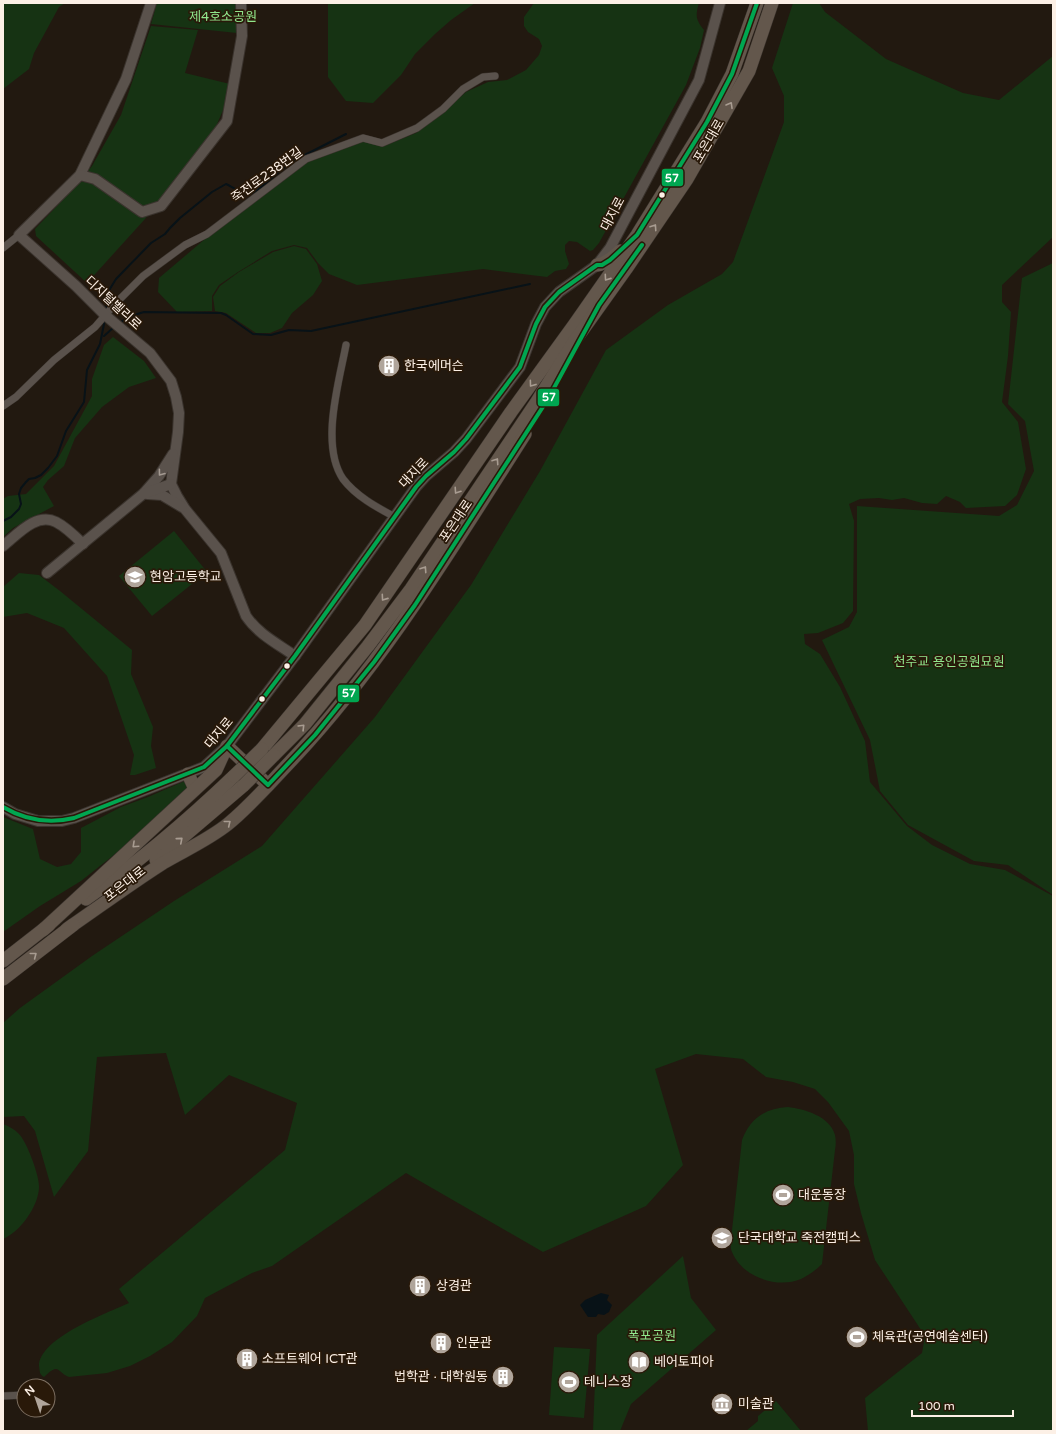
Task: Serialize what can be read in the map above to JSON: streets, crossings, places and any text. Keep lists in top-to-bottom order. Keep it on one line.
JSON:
{"streets":{"highway":["포은대로"],"street":["죽전로238번길","대지로","디지털벨리로"]},"crossings":[["죽전로238번길","디지털벨리로"]],"parks":["제4호소공원","천주교 용인공원묘원","폭포공원"],"places":{"building":["한국에머슨","상경관","인문관","소프트웨어 ICT관","법학관 · 대학원동"],"school or university":["현암고등학교","단국대학교 죽전캠퍼스"],"sports":["대운동장","체육관(공연예술센터)","테니스장"],"library":["베어토피아"],"museum":["미술관"]},"lines":["transit line 57"],"scale_bar":"100 m","north":"top left"}
